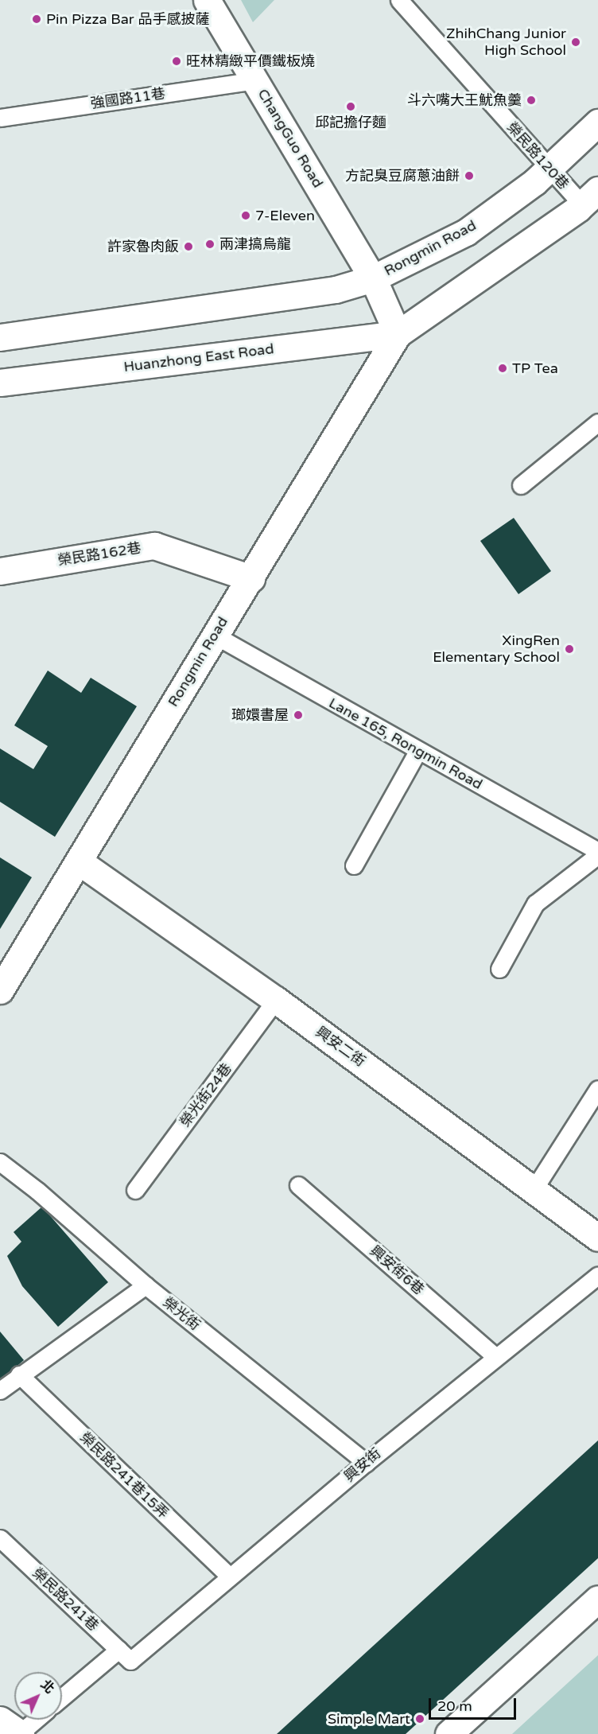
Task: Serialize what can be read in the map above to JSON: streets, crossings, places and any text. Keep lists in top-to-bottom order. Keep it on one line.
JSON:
{"streets":{"street":["ChangGuo Road","Rongmin Road","Huanzhong East Road","榮民路162巷","興安二街"],"lane":["強國路11巷","榮民路120巷","Lane 165, Rongmin Road","榮光街24巷","興安街6巷","榮光街","興安街","榮民路241巷15弄","榮民路241巷"]},"crossings":[["強國路11巷","ChangGuo Road"],["ChangGuo Road","Rongmin Road"],["榮民路120巷","Rongmin Road"],["Rongmin Road","Huanzhong East Road"],["Rongmin Road","榮民路162巷"],["Rongmin Road","Lane 165, Rongmin Road"],["Rongmin Road","興安二街"],["興安二街","榮光街24巷"],["興安街6巷","興安街"],["榮光街","興安街"],["興安街","榮民路241巷15弄"],["興安街","榮民路241巷"]],"places":["Pin Pizza Bar 品手感披薩","ZhihChang Junior High School","旺林精緻平價鐵板燒","斗六嘴大王魷魚羹","邱記擔仔麵","方記臭豆腐蔥油餅","7-Eleven","兩津搞烏龍","許家魯肉飯","TP Tea","XingRen Elementary School","瑯嬛書屋","Simple Mart"],"scale_bar":"20 m","north":"top right"}
